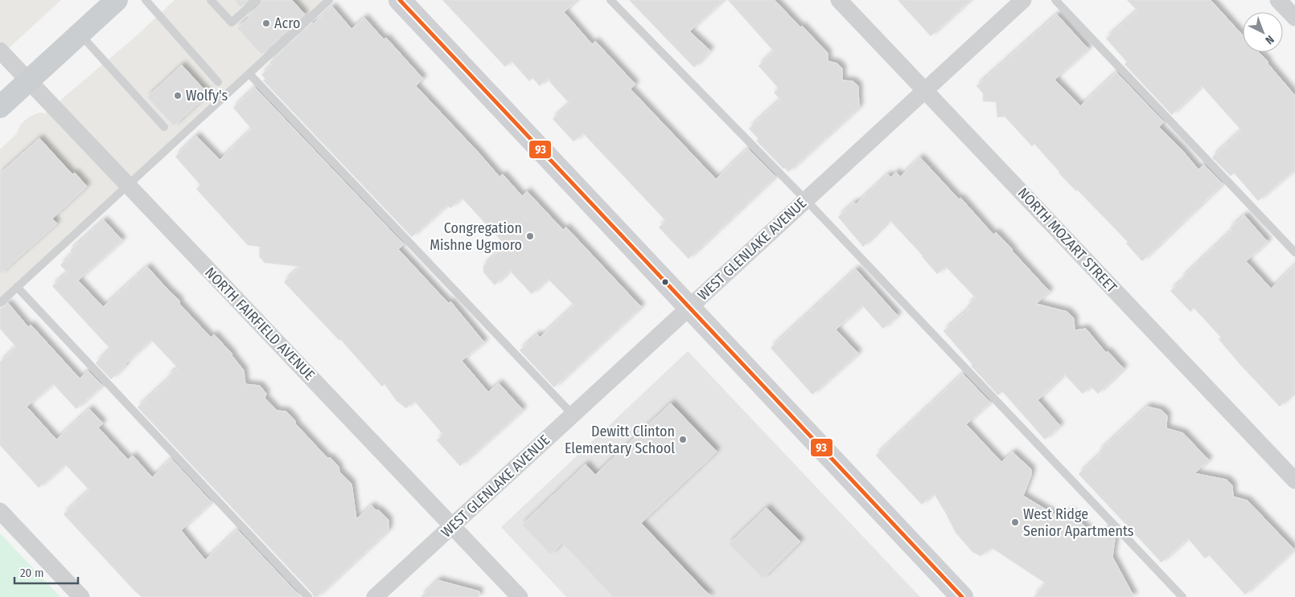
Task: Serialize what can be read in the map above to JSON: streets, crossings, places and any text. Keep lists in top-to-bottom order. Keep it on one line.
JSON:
{"streets":{"street":["NORTH MOZART STREET","WEST GLENLAKE AVENUE","NORTH FAIRFIELD AVENUE"]},"crossings":[["NORTH MOZART STREET","WEST GLENLAKE AVENUE"],["WEST GLENLAKE AVENUE","NORTH FAIRFIELD AVENUE"]],"places":["Acro","Wolfy's","Congregation Mishne Ugmoro","Dewitt Clinton Elementary School","West Ridge Senior Apartments"],"lines":["transit line 93"],"scale_bar":"20 m","north":"bottom right"}
